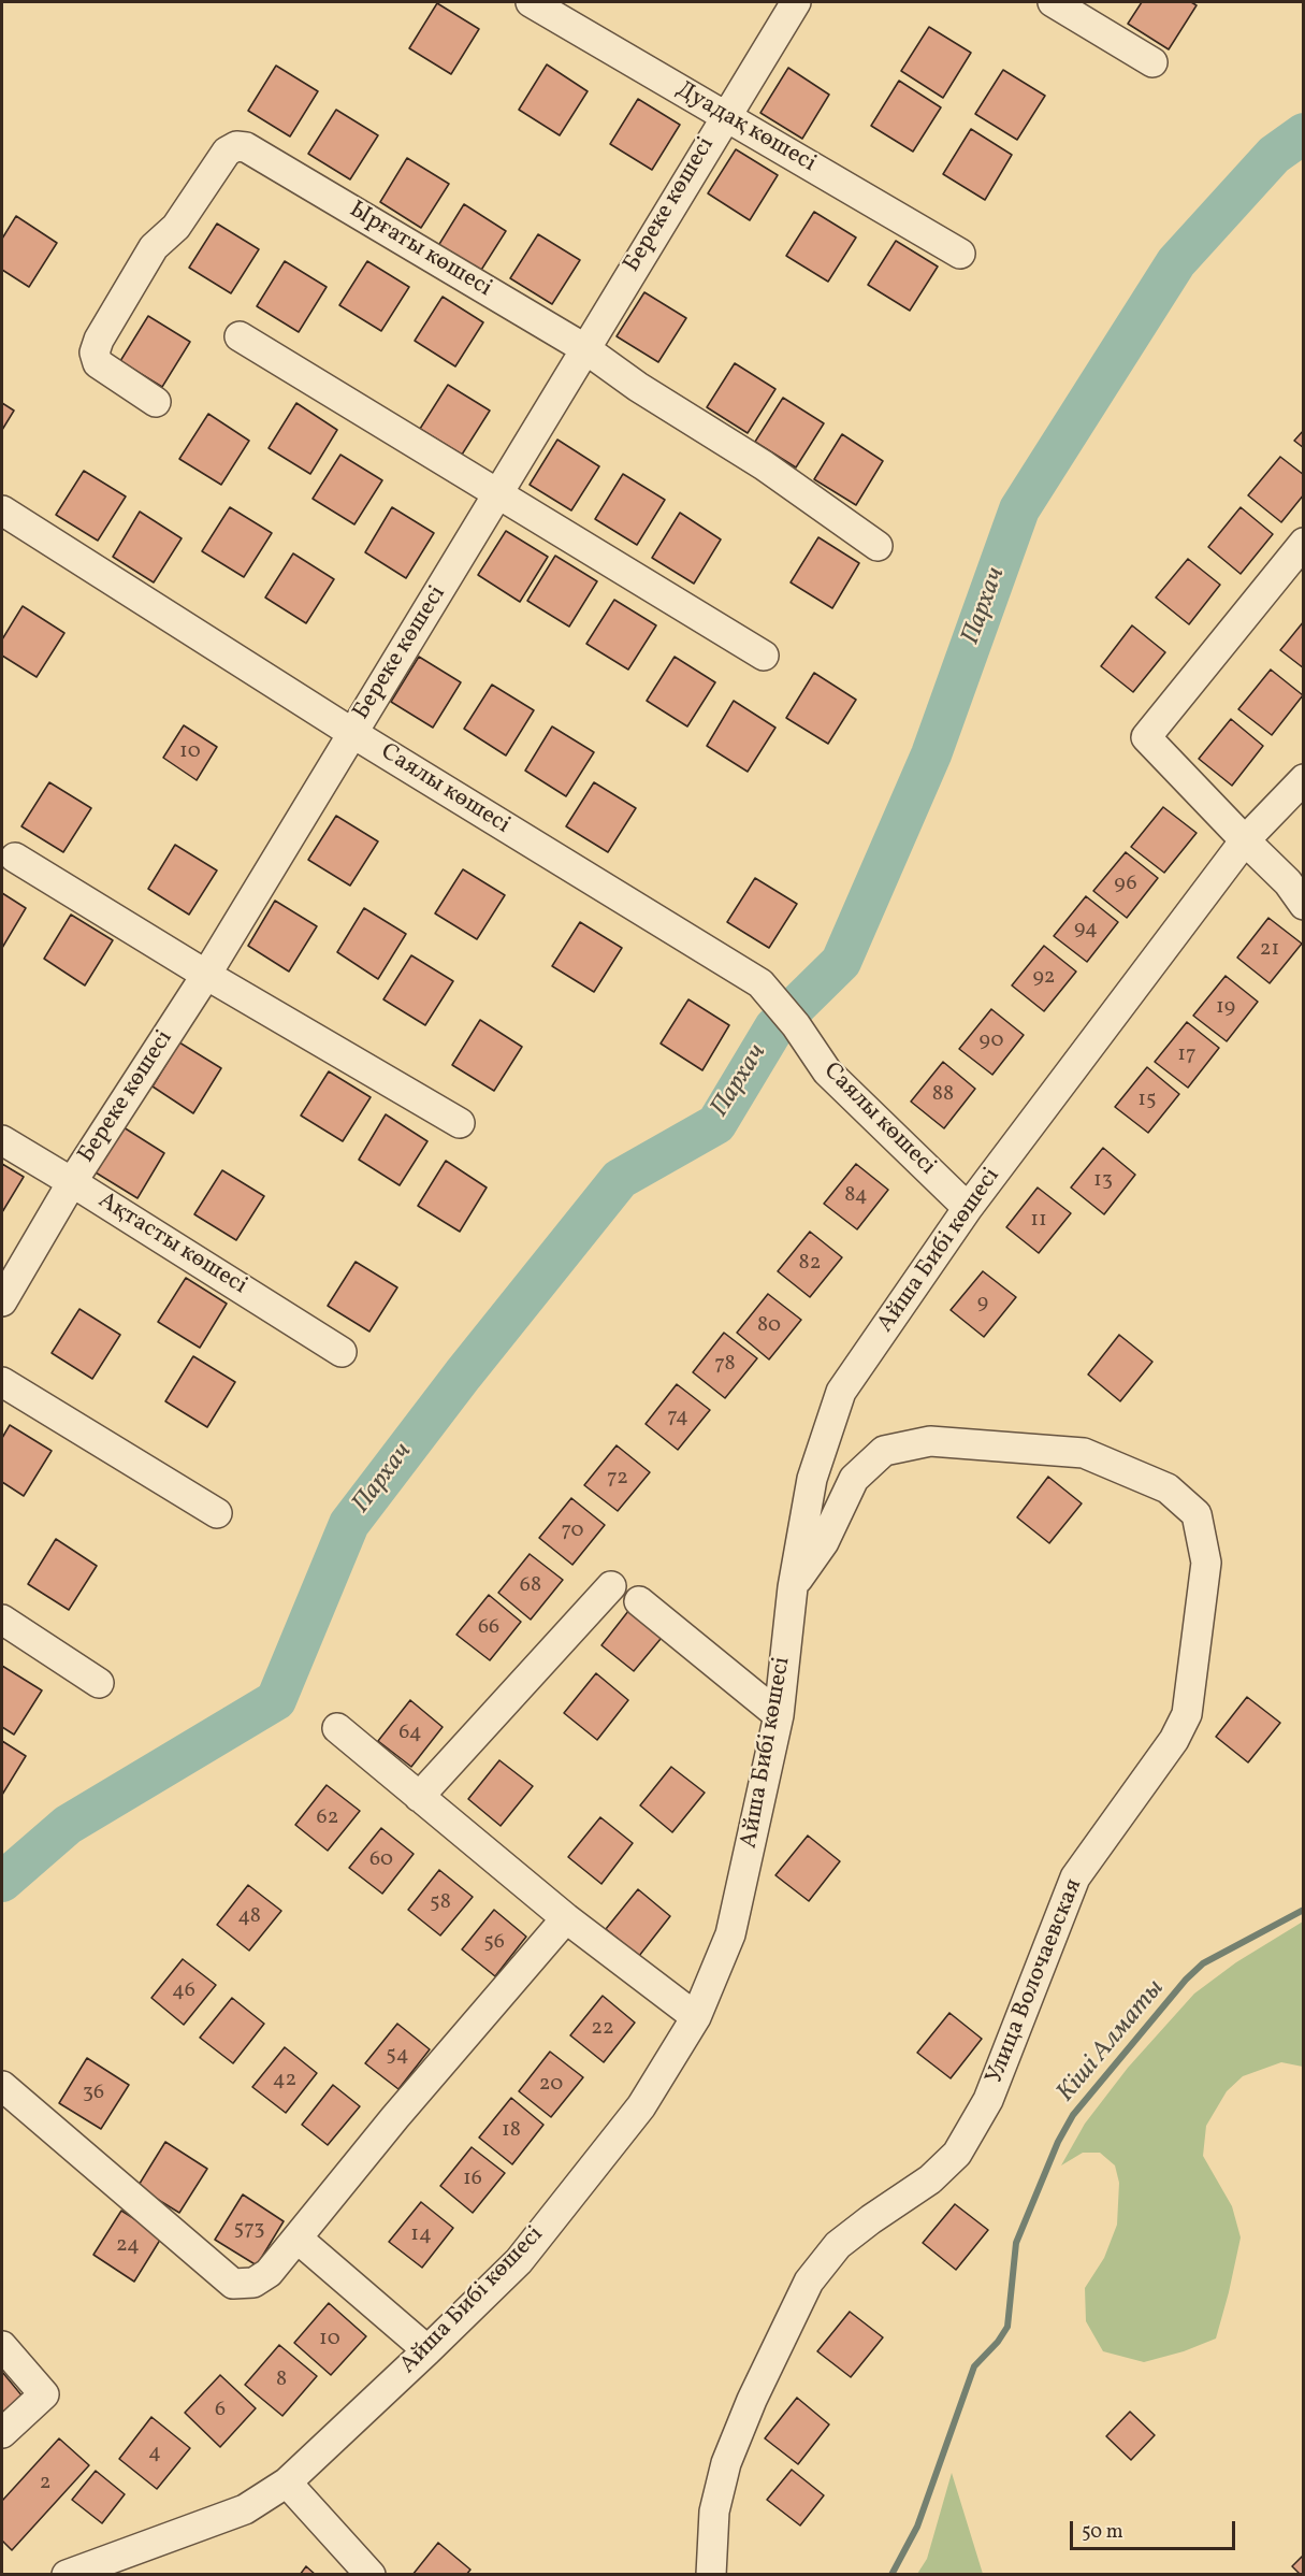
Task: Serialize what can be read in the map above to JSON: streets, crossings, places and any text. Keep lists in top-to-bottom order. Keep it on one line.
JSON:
{"streets":{"street":["Дуадақ көшесі","Береке көшесі","Ырғаты көшесі","Саялы көшесі","Ақтасты көшесі","Айша Бибі көшесі","Улица Волочаевская"]},"crossings":[["Дуадақ көшесі","Береке көшесі"],["Береке көшесі","Ырғаты көшесі"],["Береке көшесі","Саялы көшесі"],["Береке көшесі","Ақтасты көшесі"],["Саялы көшесі","Айша Бибі көшесі"],["Айша Бибі көшесі","Улица Волочаевская"]],"water":["Пархач","Кіші Алматы"],"house_numbers":["10","96","94","21","92","19","90","17","88","15","13","84","11","82","9","80","78","74","72","70","68","66","64","62","60","58","48","56","46","22","54","42","20","36","18","16","573","14","24","10","8","6","4","2"],"scale_bar":"50 m"}
